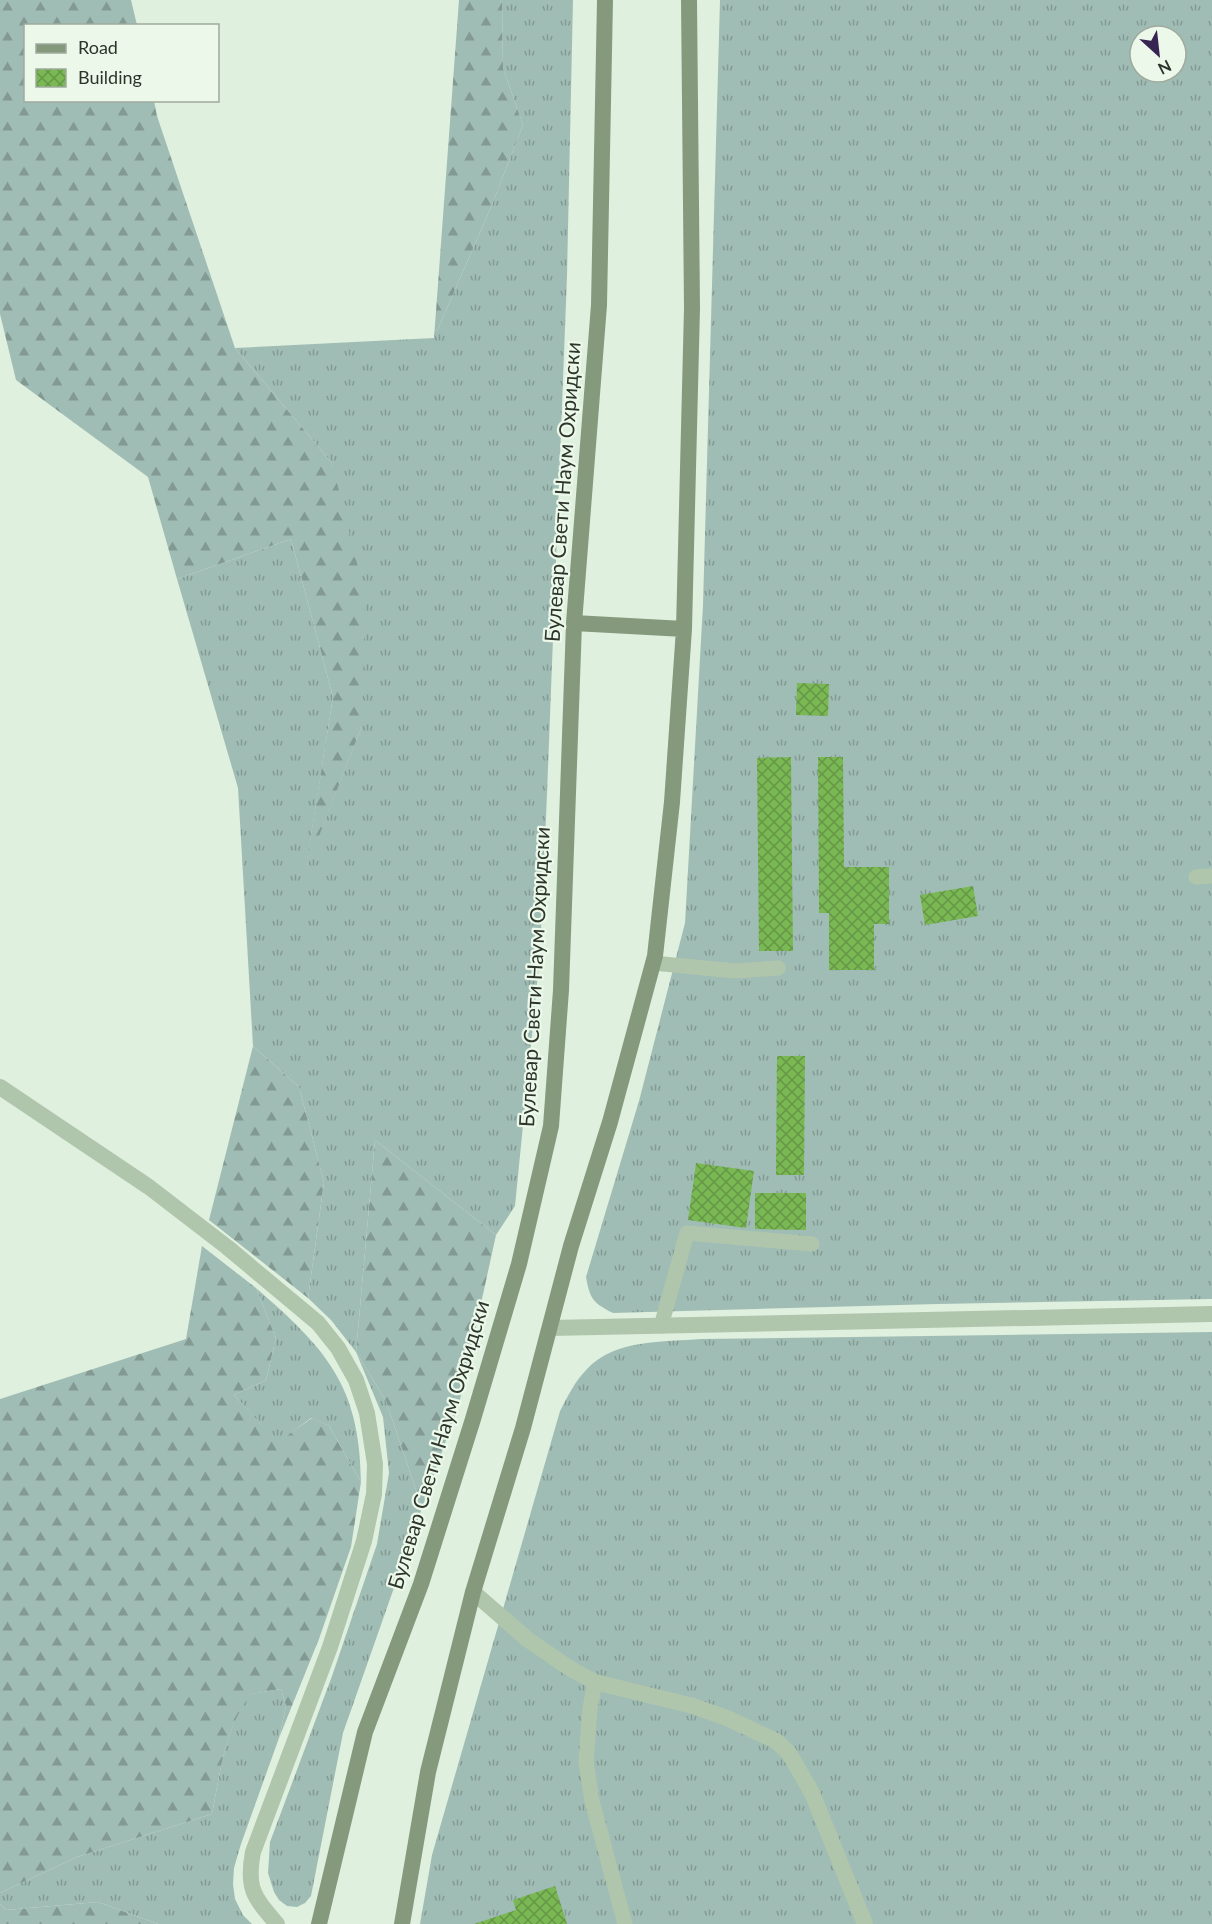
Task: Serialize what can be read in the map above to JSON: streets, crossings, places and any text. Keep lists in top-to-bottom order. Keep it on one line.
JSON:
{"streets":{"main road":["Булевар Свети Наум Охридски"]},"legend":["Road","Building"],"north":"bottom right"}
